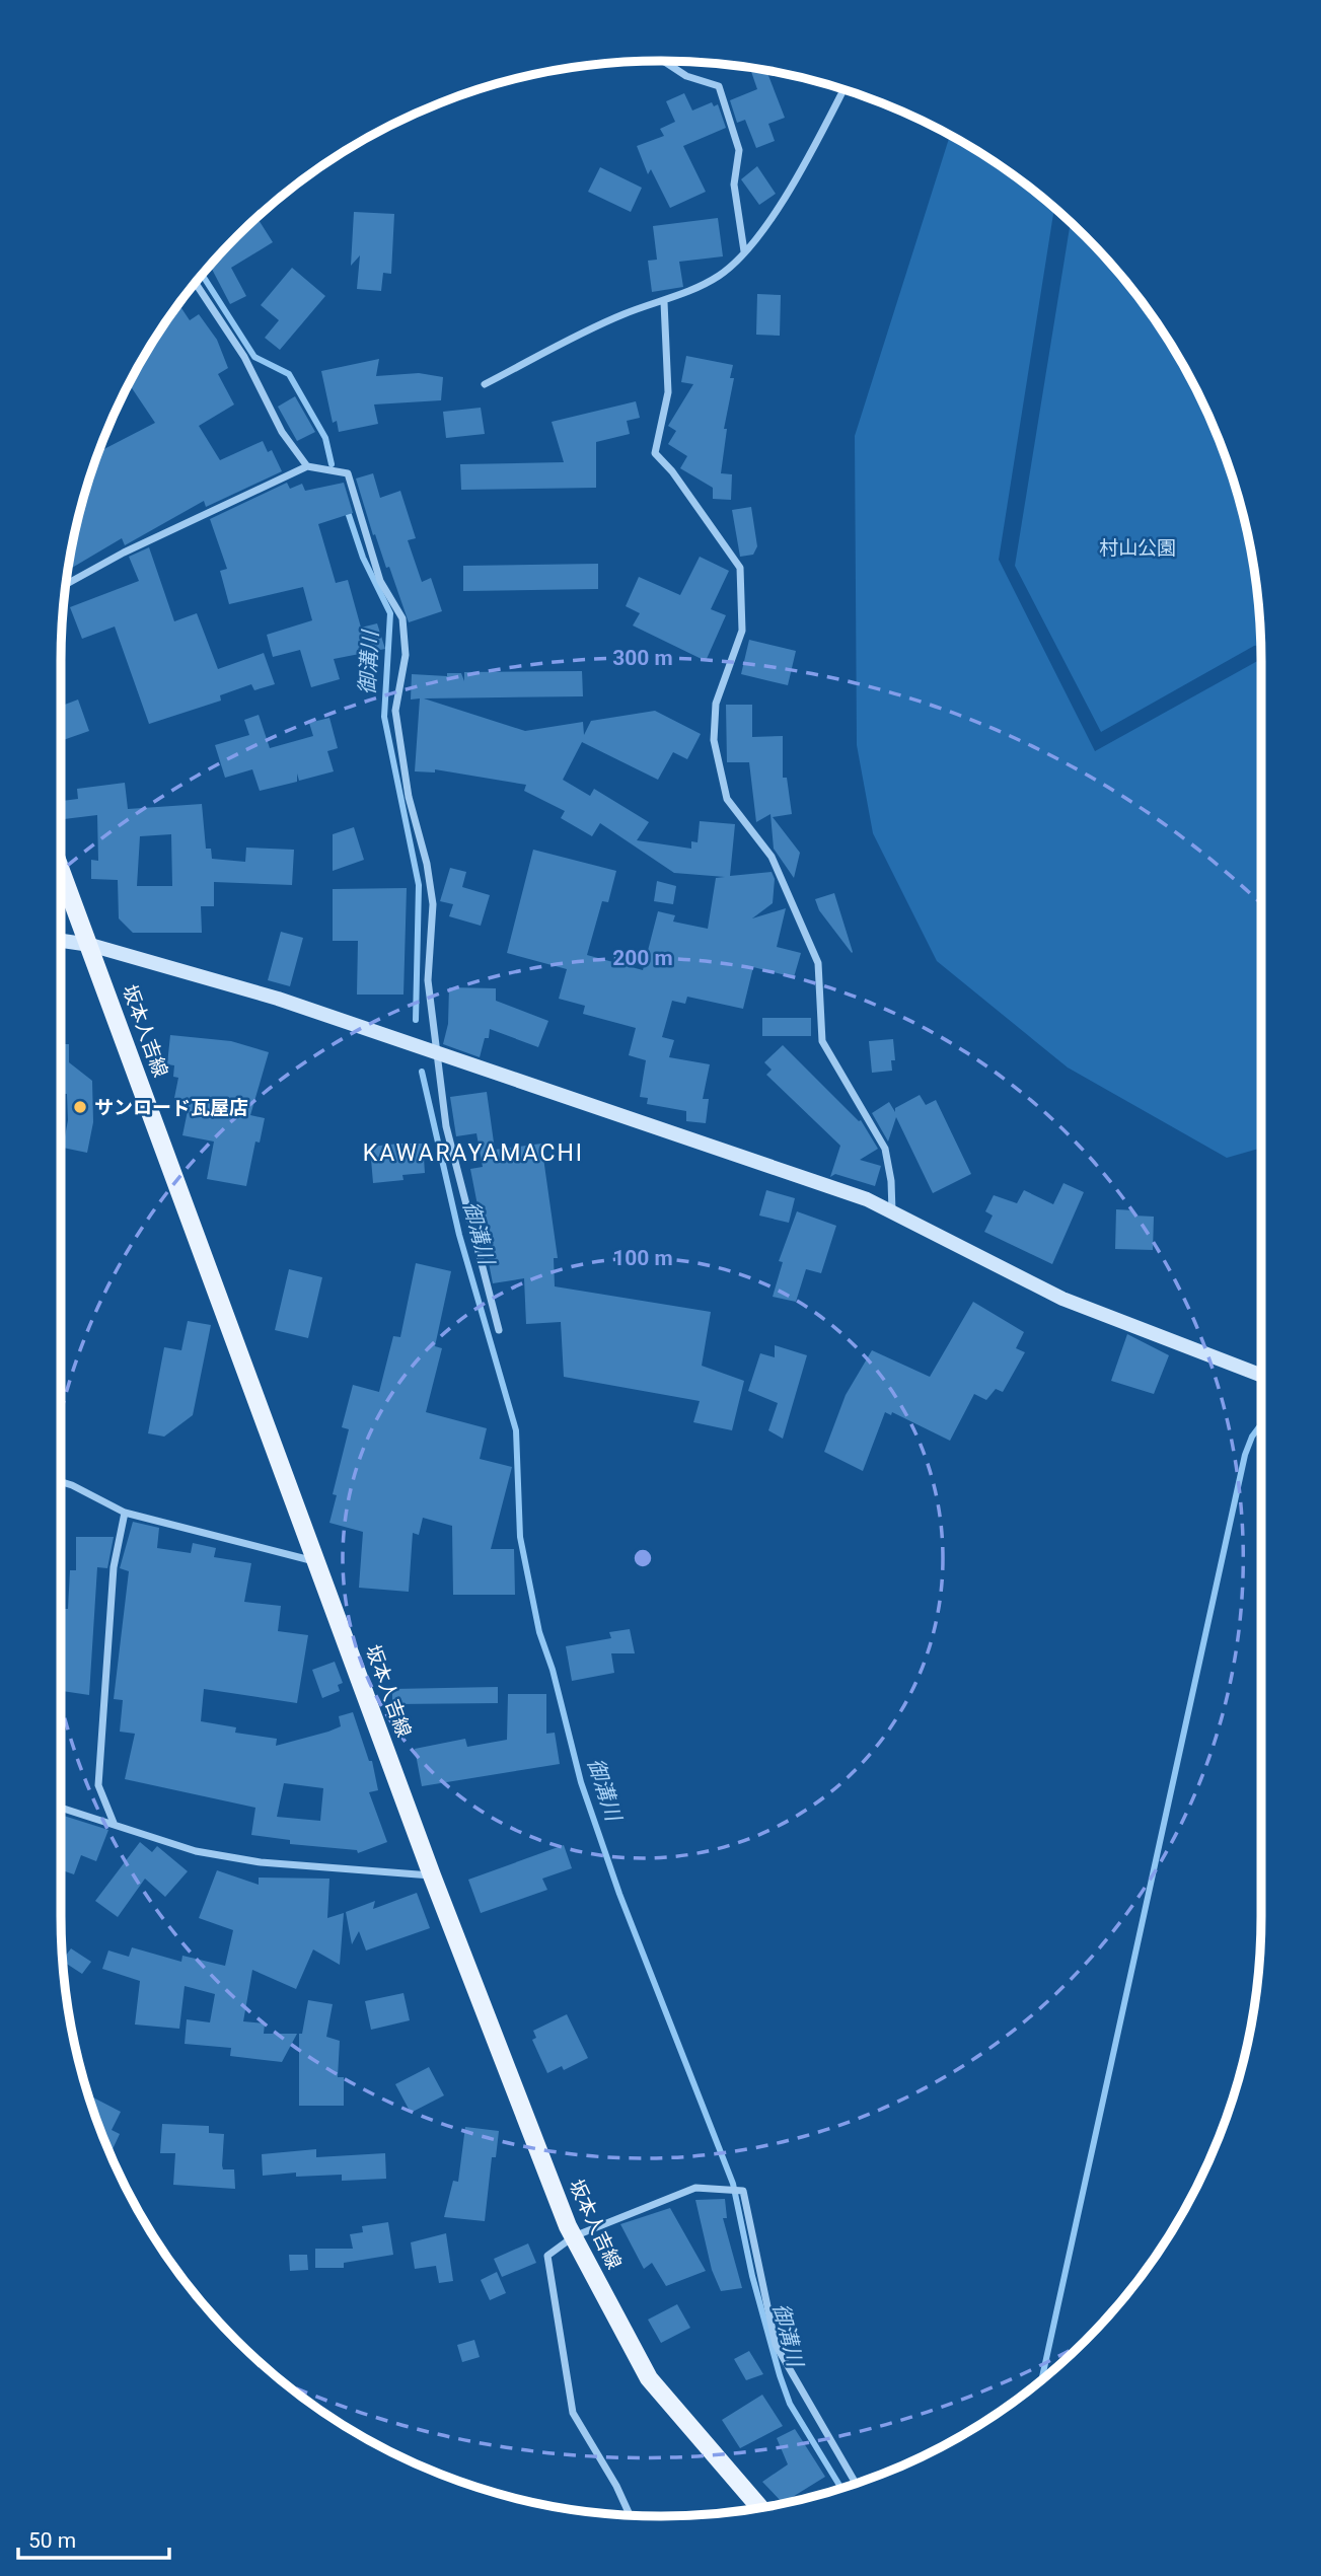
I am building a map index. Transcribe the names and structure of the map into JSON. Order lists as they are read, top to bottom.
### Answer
{
  "streets": {
    "main road": ["坂本人吉線"]
  },
  "districts": ["KAWARAYAMACHI"],
  "water": ["御溝川"],
  "parks": ["村山公園"],
  "places": ["サンロード瓦屋店"],
  "scale_bar": "50 m",
  "rings": ["300 m", "200 m", "100 m"]
}
